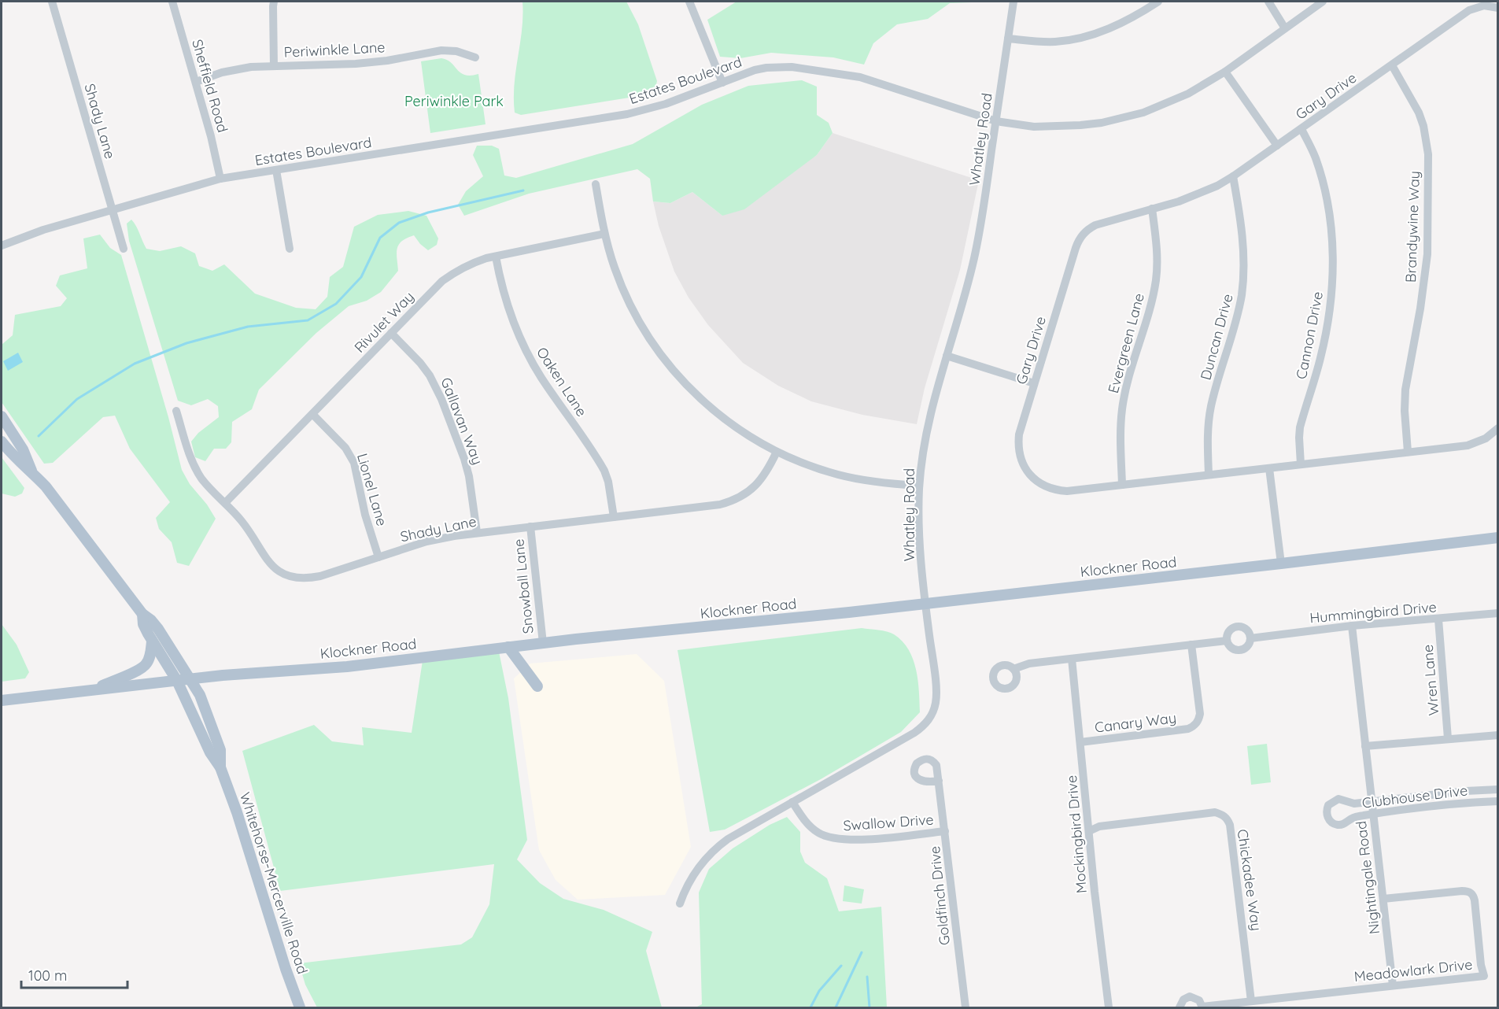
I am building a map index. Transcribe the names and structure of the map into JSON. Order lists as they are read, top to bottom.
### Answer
{
  "streets": {
    "main road": ["Klockner Road", "Whitehorse-Mercerville Road"],
    "street": [
      "Periwinkle Lane",
      "Estates Boulevard",
      "Sheffield Road",
      "Gary Drive",
      "Shady Lane",
      "Whatley Road",
      "Brandywine Way",
      "Rivulet Way",
      "Cannon Drive",
      "Duncan Drive",
      "Evergreen Lane",
      "Oaken Lane",
      "Gallavan Way",
      "Lionel Lane",
      "Snowball Lane",
      "Hummingbird Drive",
      "Wren Lane",
      "Canary Way",
      "Clubhouse Drive",
      "Swallow Drive",
      "Mockingbird Drive",
      "Nightingale Road",
      "Chickadee Way",
      "Goldfinch Drive",
      "Meadowlark Drive"
    ]
  },
  "crossings": [
    ["Periwinkle Lane", "Sheffield Road"],
    ["Estates Boulevard", "Sheffield Road"],
    ["Estates Boulevard", "Shady Lane"],
    ["Estates Boulevard", "Whatley Road"],
    ["Gary Drive", "Brandywine Way"],
    ["Gary Drive", "Cannon Drive"],
    ["Gary Drive", "Duncan Drive"],
    ["Gary Drive", "Evergreen Lane"],
    ["Shady Lane", "Rivulet Way"],
    ["Shady Lane", "Oaken Lane"],
    ["Shady Lane", "Gallavan Way"],
    ["Shady Lane", "Lionel Lane"],
    ["Shady Lane", "Snowball Lane"],
    ["Whatley Road", "Klockner Road"],
    ["Whatley Road", "Swallow Drive"],
    ["Rivulet Way", "Oaken Lane"],
    ["Rivulet Way", "Gallavan Way"],
    ["Rivulet Way", "Lionel Lane"],
    ["Klockner Road", "Snowball Lane"],
    ["Klockner Road", "Whitehorse-Mercerville Road"],
    ["Hummingbird Drive", "Wren Lane"],
    ["Hummingbird Drive", "Canary Way"],
    ["Hummingbird Drive", "Mockingbird Drive"],
    ["Hummingbird Drive", "Nightingale Road"],
    ["Canary Way", "Mockingbird Drive"],
    ["Clubhouse Drive", "Nightingale Road"],
    ["Swallow Drive", "Goldfinch Drive"],
    ["Mockingbird Drive", "Chickadee Way"],
    ["Nightingale Road", "Meadowlark Drive"],
    ["Chickadee Way", "Meadowlark Drive"]
  ],
  "parks": ["Periwinkle Park"],
  "scale_bar": "100 m"
}
